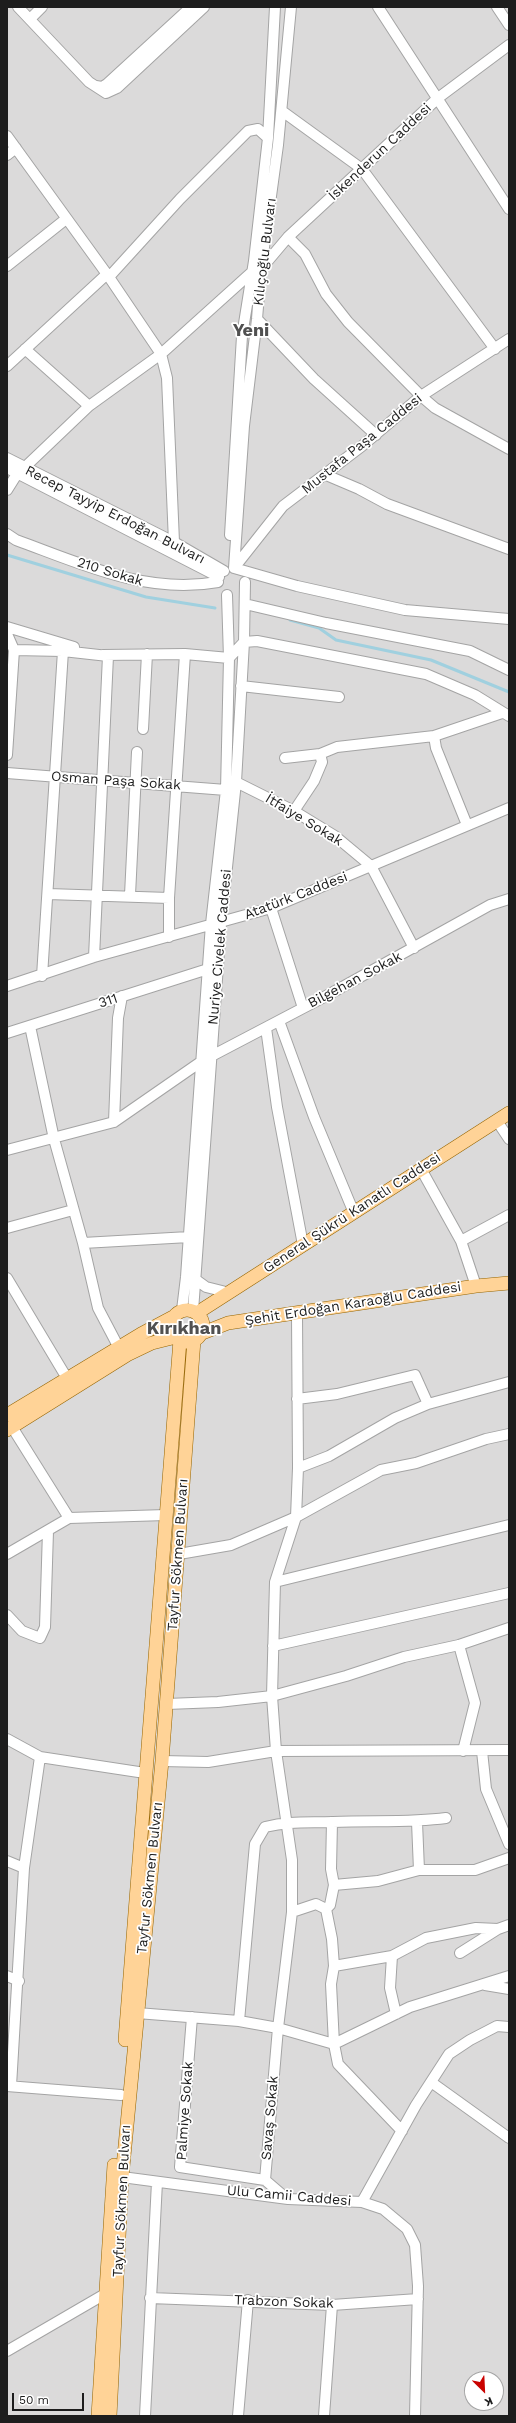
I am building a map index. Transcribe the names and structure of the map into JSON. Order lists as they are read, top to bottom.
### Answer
{
  "streets": {
    "main road": [
      "Nuriye Civelek Caddesi",
      "General Şükrü Kanatlı Caddesi",
      "Şehit Erdoğan Karaoğlu Caddesi",
      "Tayfur Sökmen Bulvarı"
    ],
    "street": [
      "İskenderun Caddesi",
      "Kılıçoğlu Bulvarı",
      "Mustafa Paşa Caddesi",
      "Recep Tayyip Erdoğan Bulvarı",
      "210 Sokak",
      "Osman Paşa Sokak",
      "İtfaiye Sokak",
      "Atatürk Caddesi",
      "Bilgehan Sokak",
      "311",
      "Palmiye Sokak",
      "Savaş Sokak",
      "Ulu Camii Caddesi",
      "Trabzon Sokak"
    ]
  },
  "crossings": [
    ["İskenderun Caddesi", "Kılıçoğlu Bulvarı"],
    ["İskenderun Caddesi", "Recep Tayyip Erdoğan Bulvarı"],
    ["Kılıçoğlu Bulvarı", "Mustafa Paşa Caddesi"],
    ["Kılıçoğlu Bulvarı", "Recep Tayyip Erdoğan Bulvarı"],
    ["Kılıçoğlu Bulvarı", "210 Sokak"],
    ["Kılıçoğlu Bulvarı", "Nuriye Civelek Caddesi"],
    ["Mustafa Paşa Caddesi", "Recep Tayyip Erdoğan Bulvarı"],
    ["Mustafa Paşa Caddesi", "210 Sokak"],
    ["Mustafa Paşa Caddesi", "Nuriye Civelek Caddesi"],
    ["Recep Tayyip Erdoğan Bulvarı", "210 Sokak"],
    ["Recep Tayyip Erdoğan Bulvarı", "Nuriye Civelek Caddesi"],
    ["210 Sokak", "Nuriye Civelek Caddesi"],
    ["Osman Paşa Sokak", "Nuriye Civelek Caddesi"],
    ["İtfaiye Sokak", "Atatürk Caddesi"],
    ["İtfaiye Sokak", "Nuriye Civelek Caddesi"],
    ["İtfaiye Sokak", "Bilgehan Sokak"],
    ["Atatürk Caddesi", "Nuriye Civelek Caddesi"],
    ["Nuriye Civelek Caddesi", "Bilgehan Sokak"],
    ["Nuriye Civelek Caddesi", "311"],
    ["Nuriye Civelek Caddesi", "General Şükrü Kanatlı Caddesi"],
    ["Nuriye Civelek Caddesi", "Şehit Erdoğan Karaoğlu Caddesi"],
    ["Nuriye Civelek Caddesi", "Tayfur Sökmen Bulvarı"],
    ["Şehit Erdoğan Karaoğlu Caddesi", "Tayfur Sökmen Bulvarı"],
    ["Şehit Erdoğan Karaoğlu Caddesi", "Savaş Sokak"],
    ["Tayfur Sökmen Bulvarı", "Ulu Camii Caddesi"],
    ["Palmiye Sokak", "Savaş Sokak"],
    ["Savaş Sokak", "Ulu Camii Caddesi"]
  ],
  "districts": ["Yeni", "Kırıkhan"],
  "scale_bar": "50 m",
  "north": "bottom right"
}
